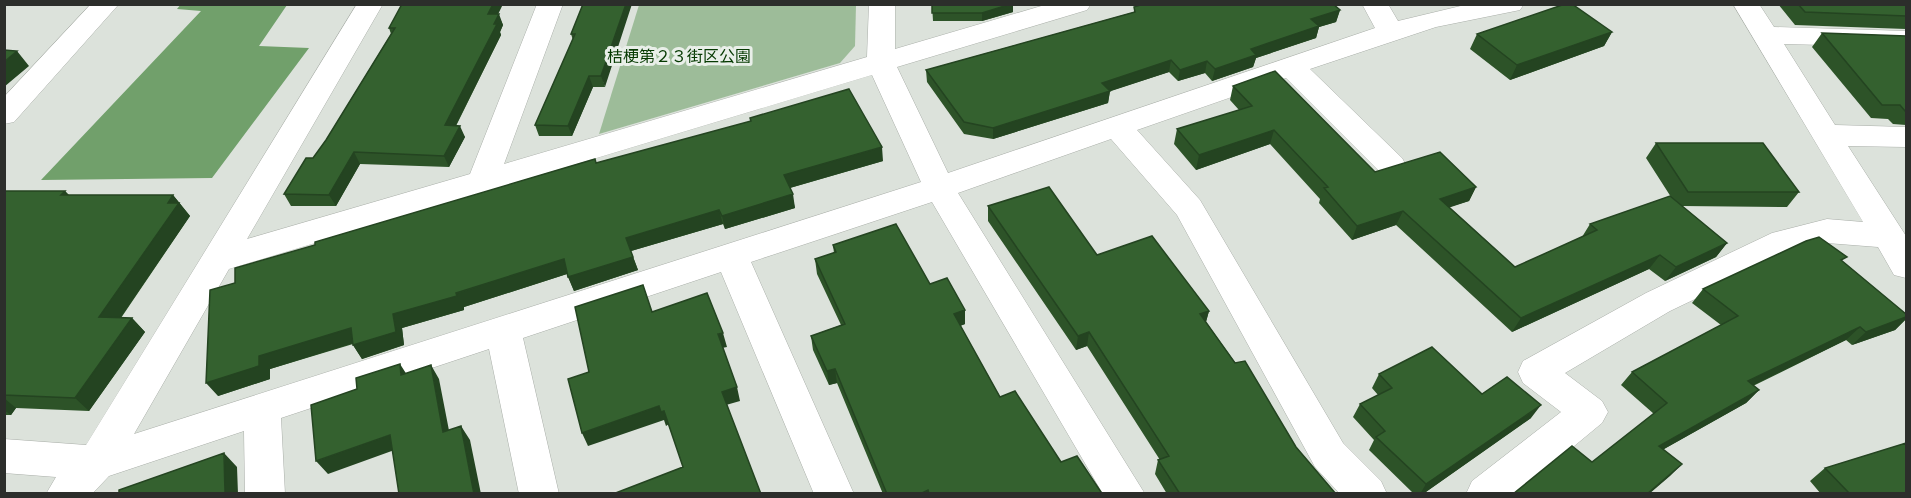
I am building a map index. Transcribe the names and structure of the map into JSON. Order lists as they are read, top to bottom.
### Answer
{
  "parks": ["桔梗第２３街区公園"]
}
